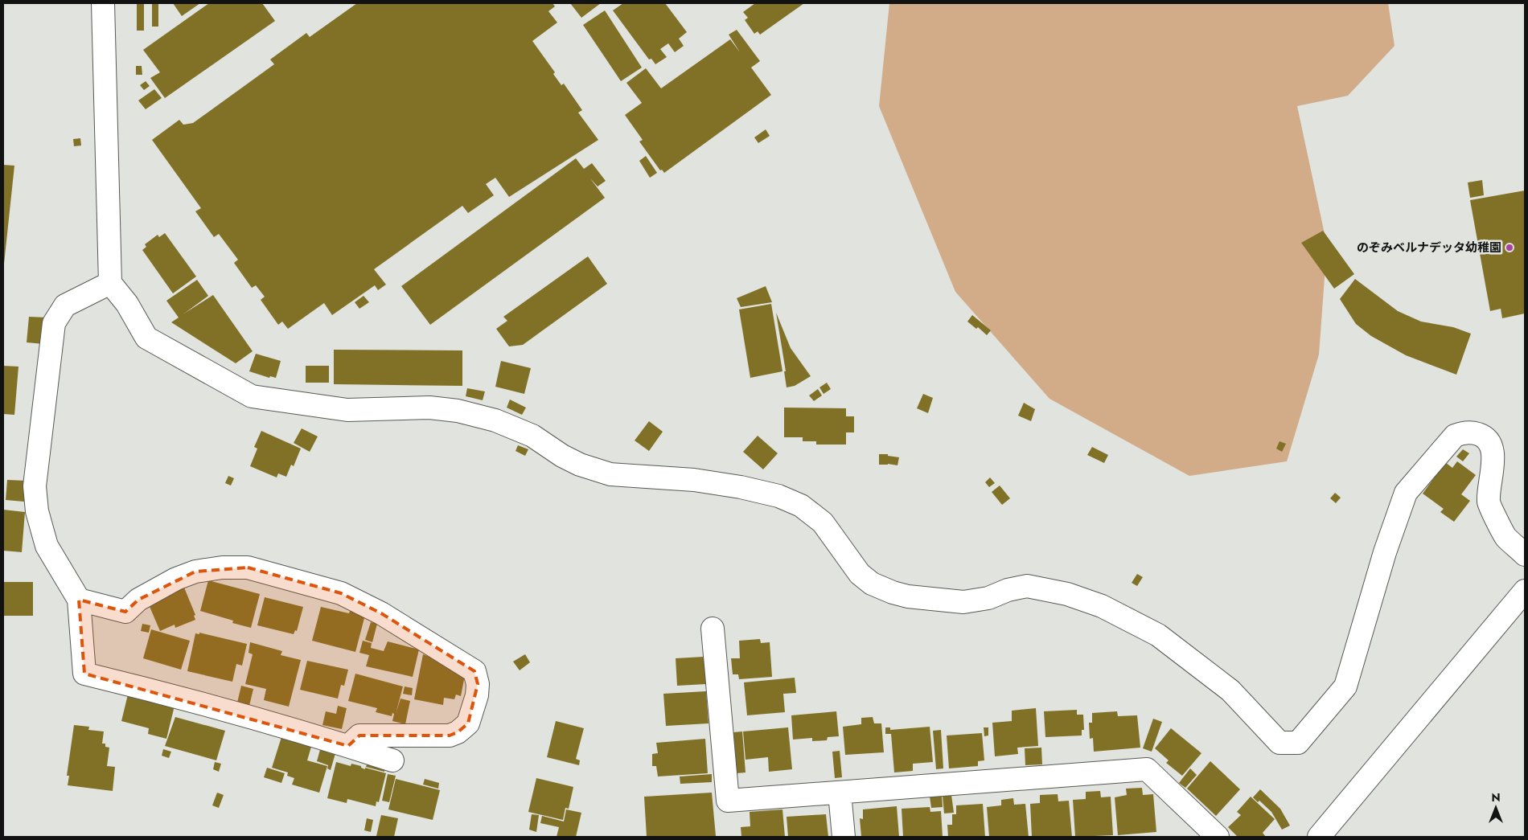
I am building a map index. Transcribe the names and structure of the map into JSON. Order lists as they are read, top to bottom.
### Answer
{
  "places": ["のぞみベルナデッタ幼稚園"],
  "north": "top"
}
